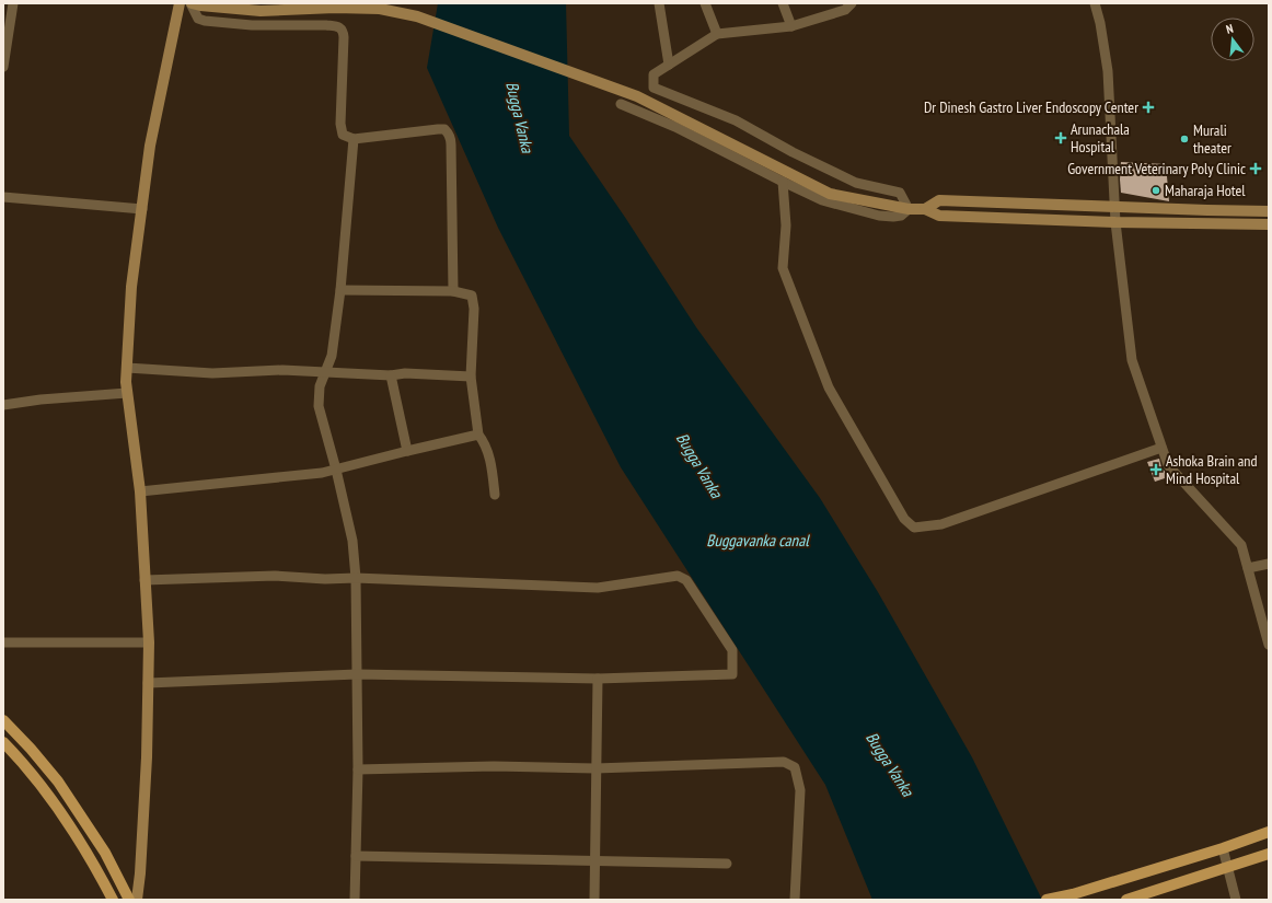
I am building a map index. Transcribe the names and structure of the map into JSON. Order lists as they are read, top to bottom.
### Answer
{
  "water": ["Bugga Vanka", "Buggavanka canal"],
  "places": {
    "health": [
      "Dr Dinesh Gastro Liver Endoscopy Center",
      "Arunachala Hospital",
      "Government Veterinary Poly Clinic",
      "Ashoka Brain and Mind Hospital"
    ],
    "other": ["Murali theater", "Maharaja Hotel"]
  },
  "north": "top"
}
